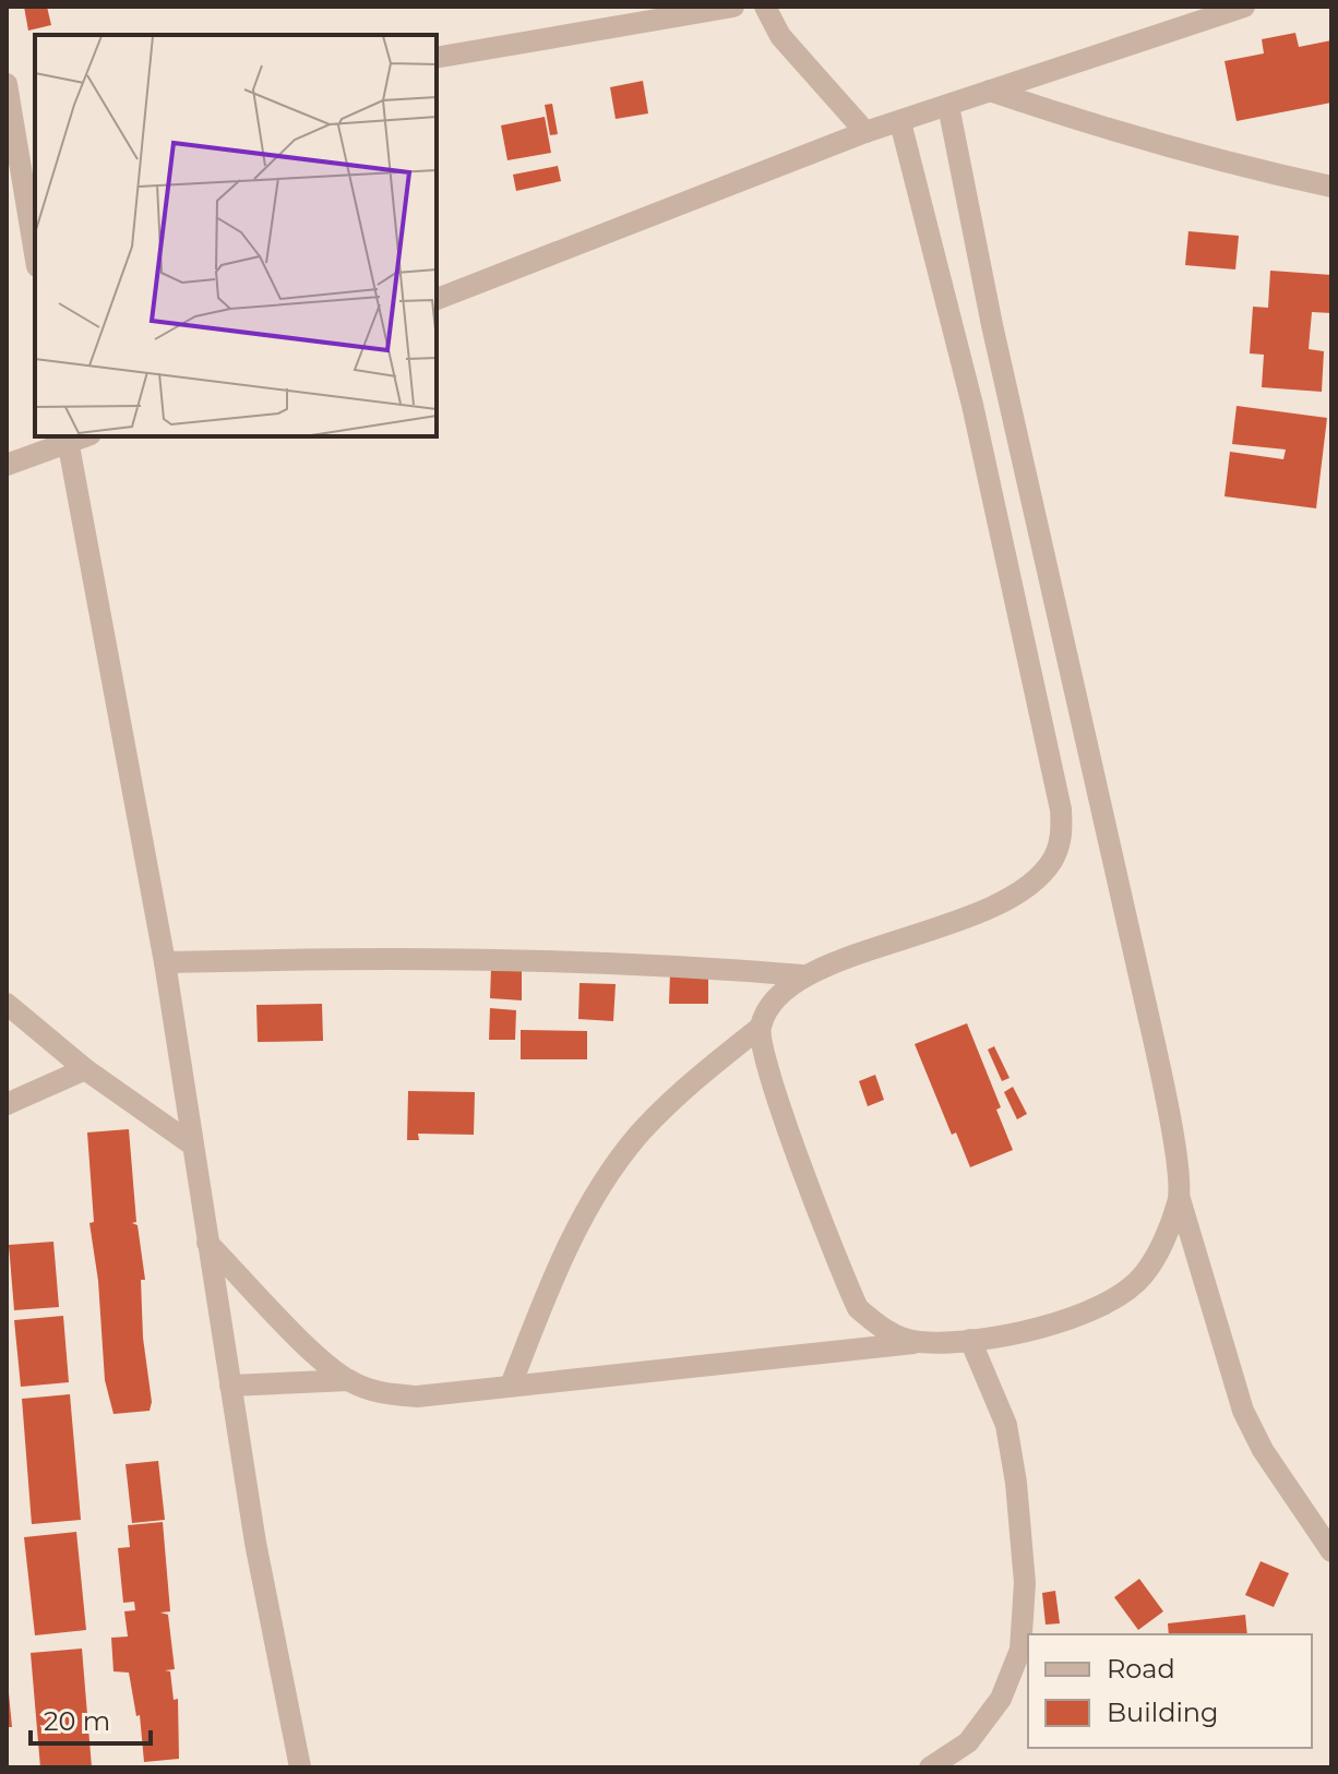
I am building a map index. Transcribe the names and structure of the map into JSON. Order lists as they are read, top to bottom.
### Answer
{
  "legend": ["Road", "Building"],
  "scale_bar": "20 m"
}
